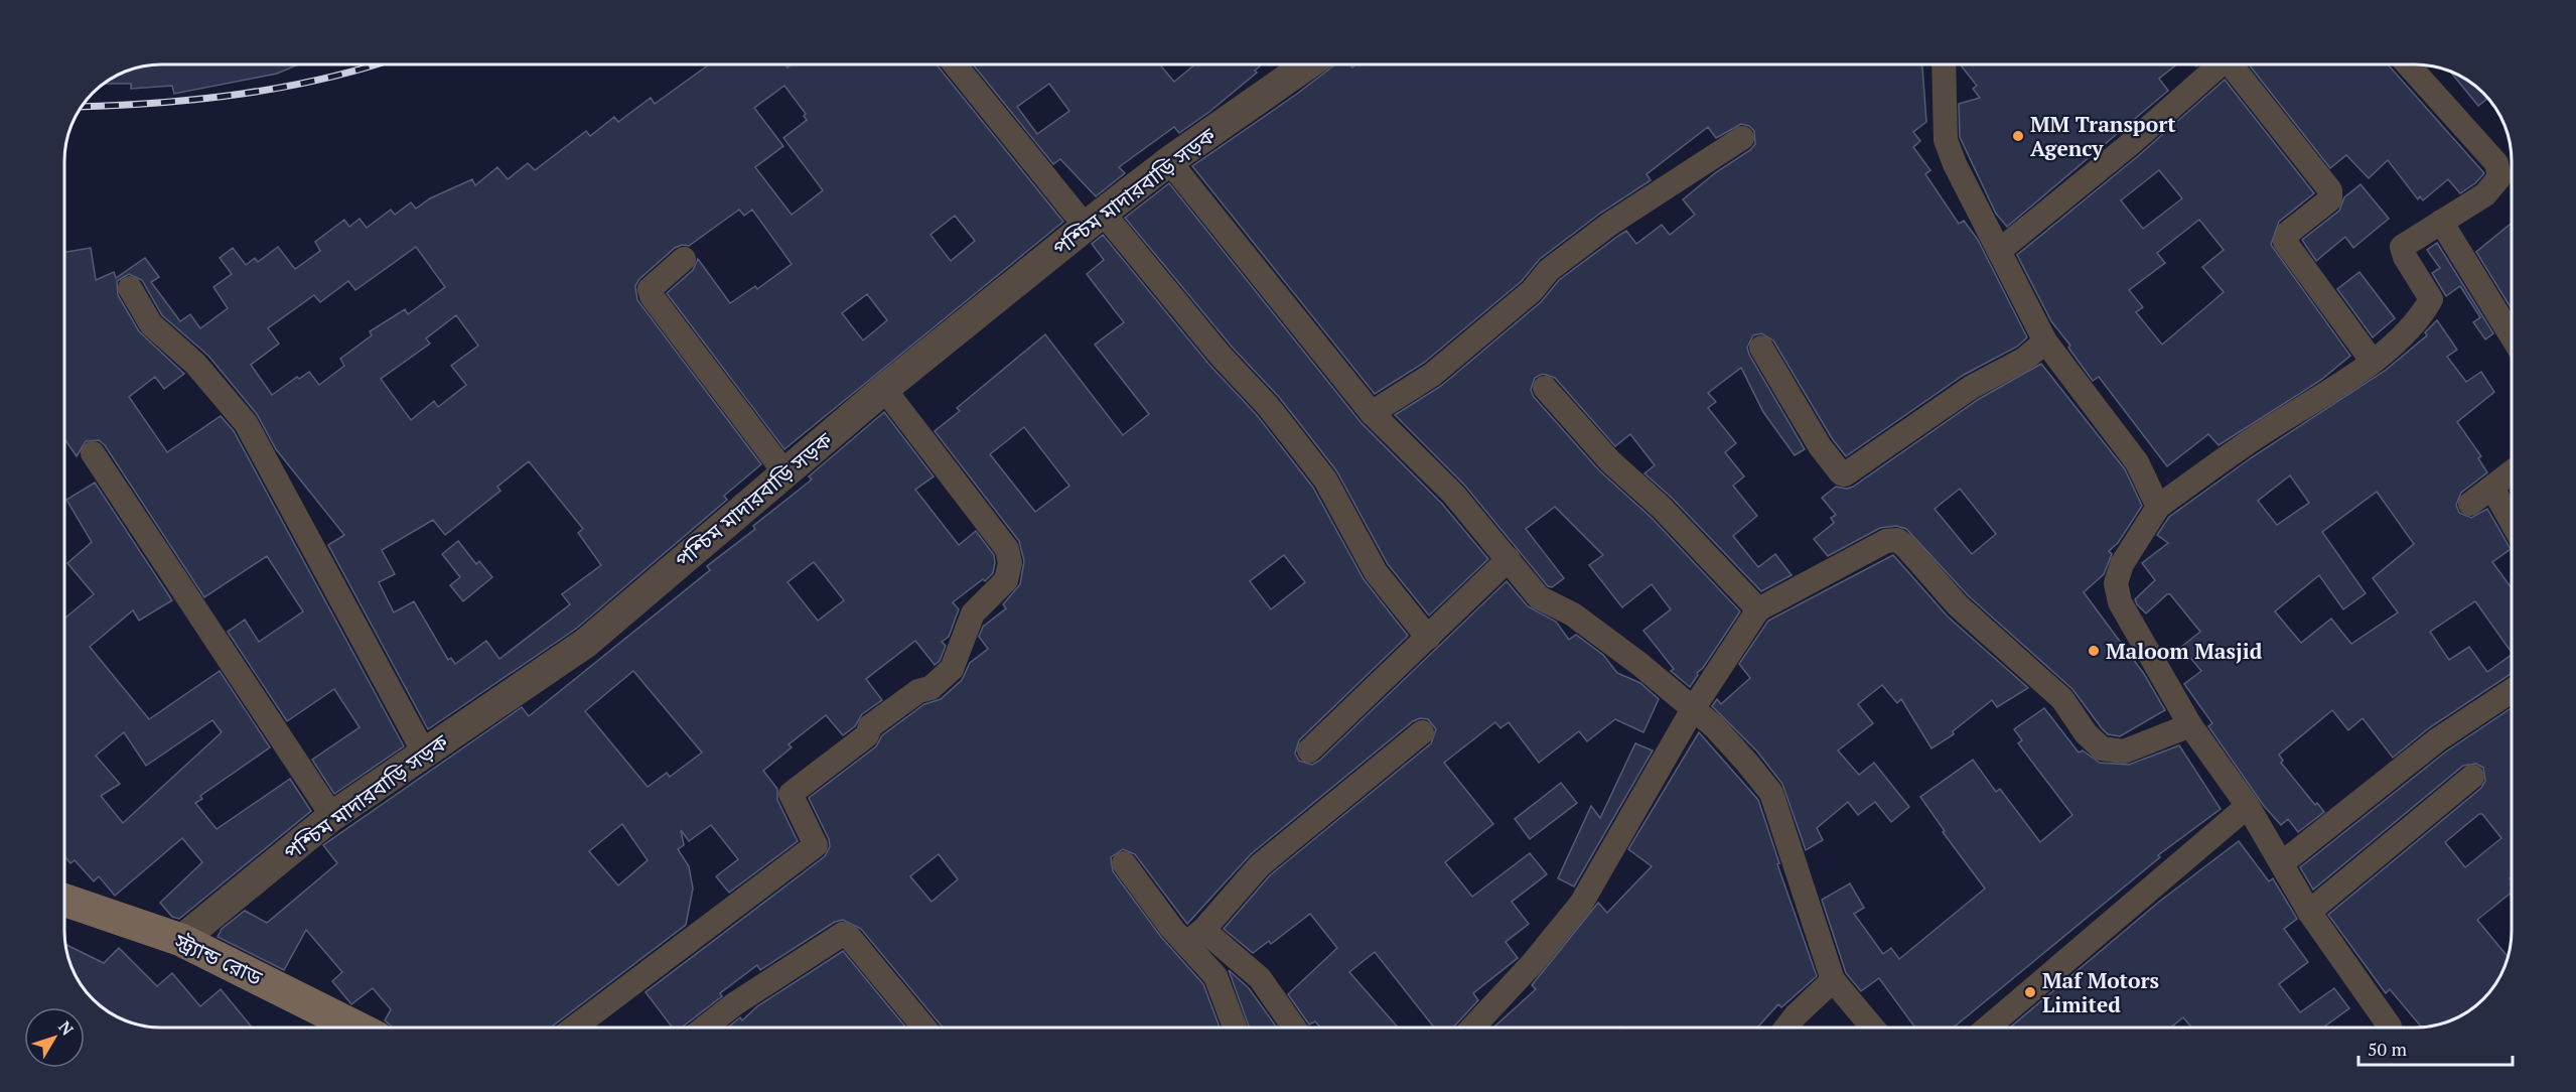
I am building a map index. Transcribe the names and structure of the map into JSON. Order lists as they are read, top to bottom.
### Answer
{
  "streets": {
    "main road": ["স্ট্র্যান্ড রোড"],
    "street": ["পশ্চিম মাদারবাড়ি সড়ক"]
  },
  "crossings": [
    ["পশ্চিম মাদারবাড়ি সড়ক", "স্ট্র্যান্ড রোড"]
  ],
  "places": ["MM Transport Agency", "Maloom Masjid", "Maf Motors Limited"],
  "scale_bar": "50 m",
  "north": "top right"
}
